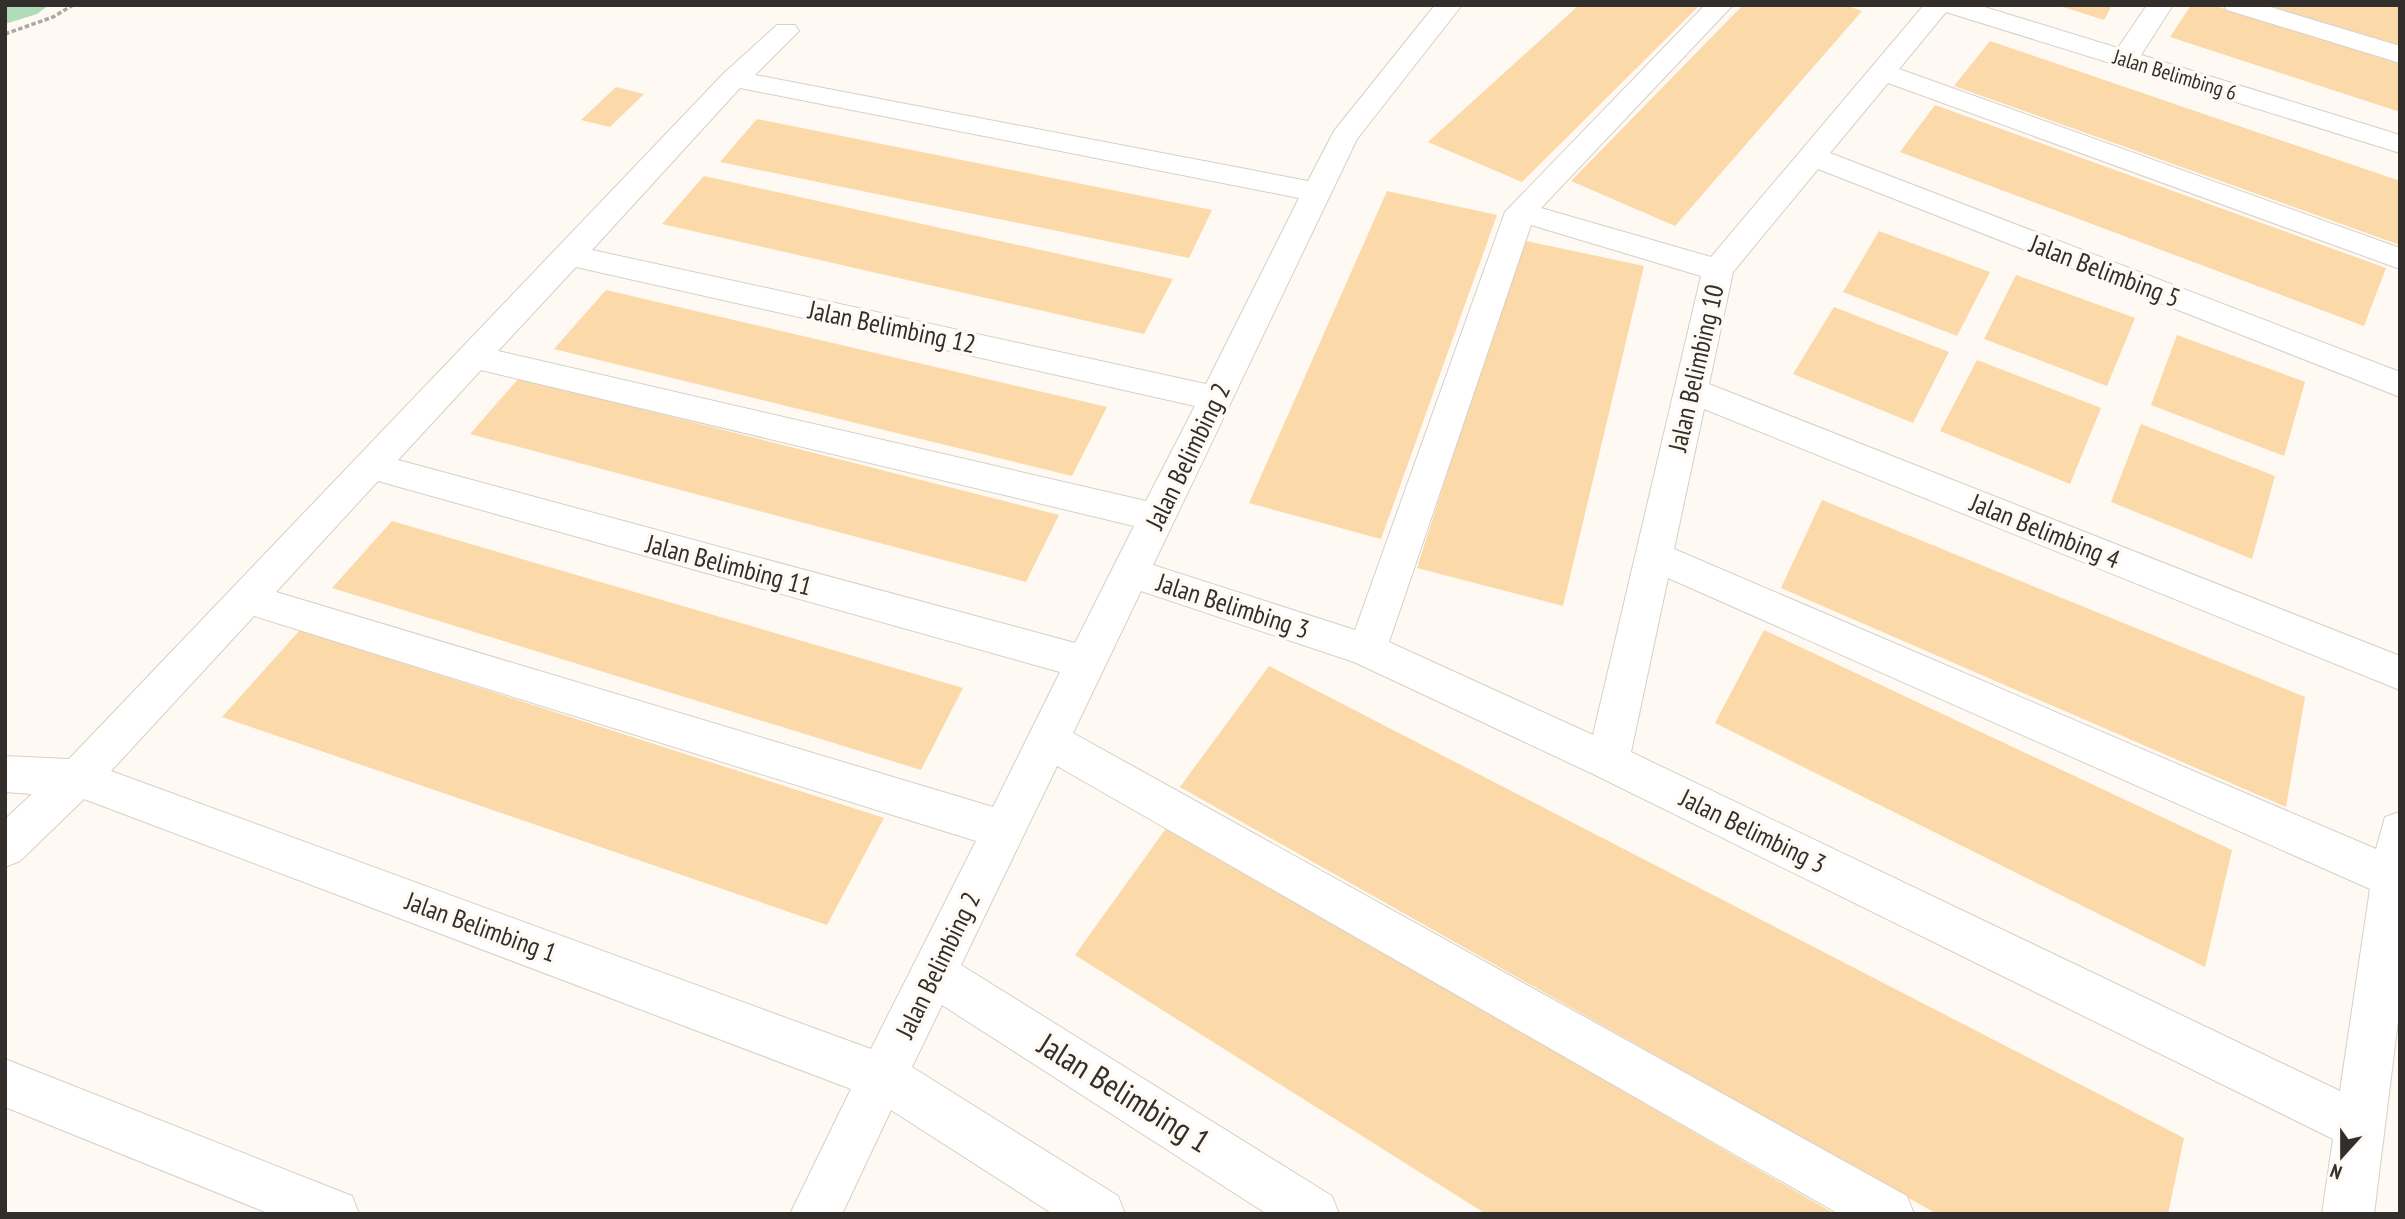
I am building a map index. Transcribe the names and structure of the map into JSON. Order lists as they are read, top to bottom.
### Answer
{
  "streets": {
    "street": [
      "Jalan Belimbing 6",
      "Jalan Belimbing 5",
      "Jalan Belimbing 12",
      "Jalan Belimbing 10",
      "Jalan Belimbing 2",
      "Jalan Belimbing 4",
      "Jalan Belimbing 11",
      "Jalan Belimbing 3",
      "Jalan Belimbing 1"
    ]
  },
  "crossings": [
    ["Jalan Belimbing 5", "Jalan Belimbing 10"],
    ["Jalan Belimbing 12", "Jalan Belimbing 2"],
    ["Jalan Belimbing 10", "Jalan Belimbing 4"],
    ["Jalan Belimbing 10", "Jalan Belimbing 3"],
    ["Jalan Belimbing 2", "Jalan Belimbing 11"],
    ["Jalan Belimbing 2", "Jalan Belimbing 3"],
    ["Jalan Belimbing 2", "Jalan Belimbing 1"]
  ],
  "north": "bottom"
}
